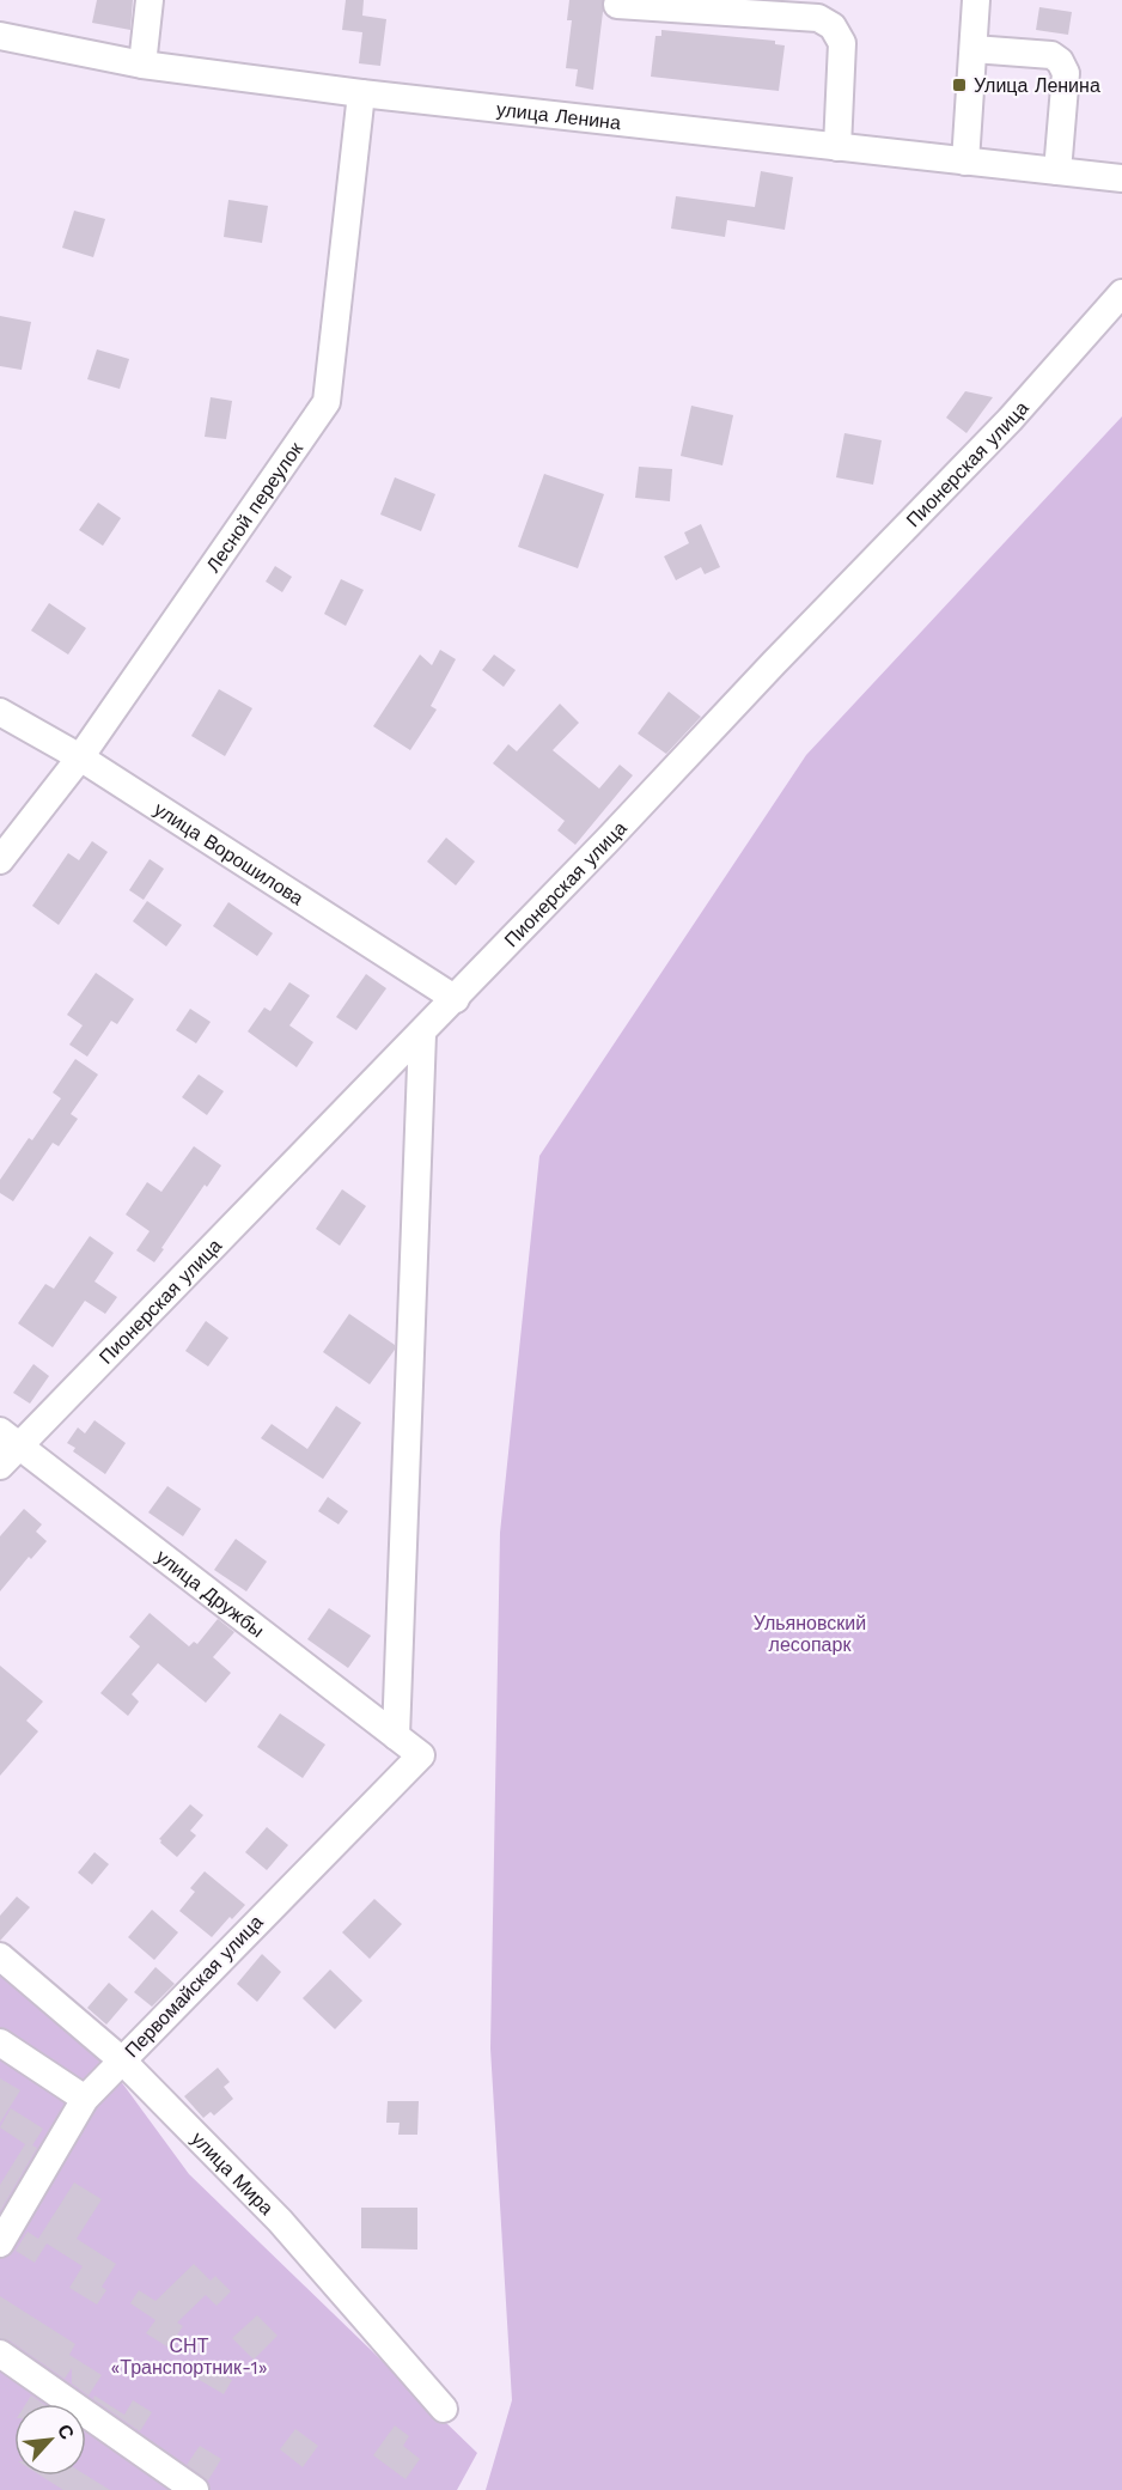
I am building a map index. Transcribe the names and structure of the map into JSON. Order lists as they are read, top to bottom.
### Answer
{
  "streets": {
    "street": [
      "улица Ленина",
      "Пионерская улица",
      "Лесной переулок",
      "улица Ворошилова",
      "улица Дружбы",
      "Первомайская улица",
      "улица Мира"
    ]
  },
  "crossings": [
    ["улица Ленина", "Лесной переулок"],
    ["Пионерская улица", "улица Ворошилова"],
    ["Пионерская улица", "улица Дружбы"],
    ["Лесной переулок", "улица Ворошилова"],
    ["улица Дружбы", "Первомайская улица"],
    ["Первомайская улица", "улица Мира"]
  ],
  "parks": ["Ульяновский лесопарк", "СНТ «Транспортник-1»"],
  "places": {
    "transit": ["Улица Ленина"]
  },
  "north": "top right"
}
